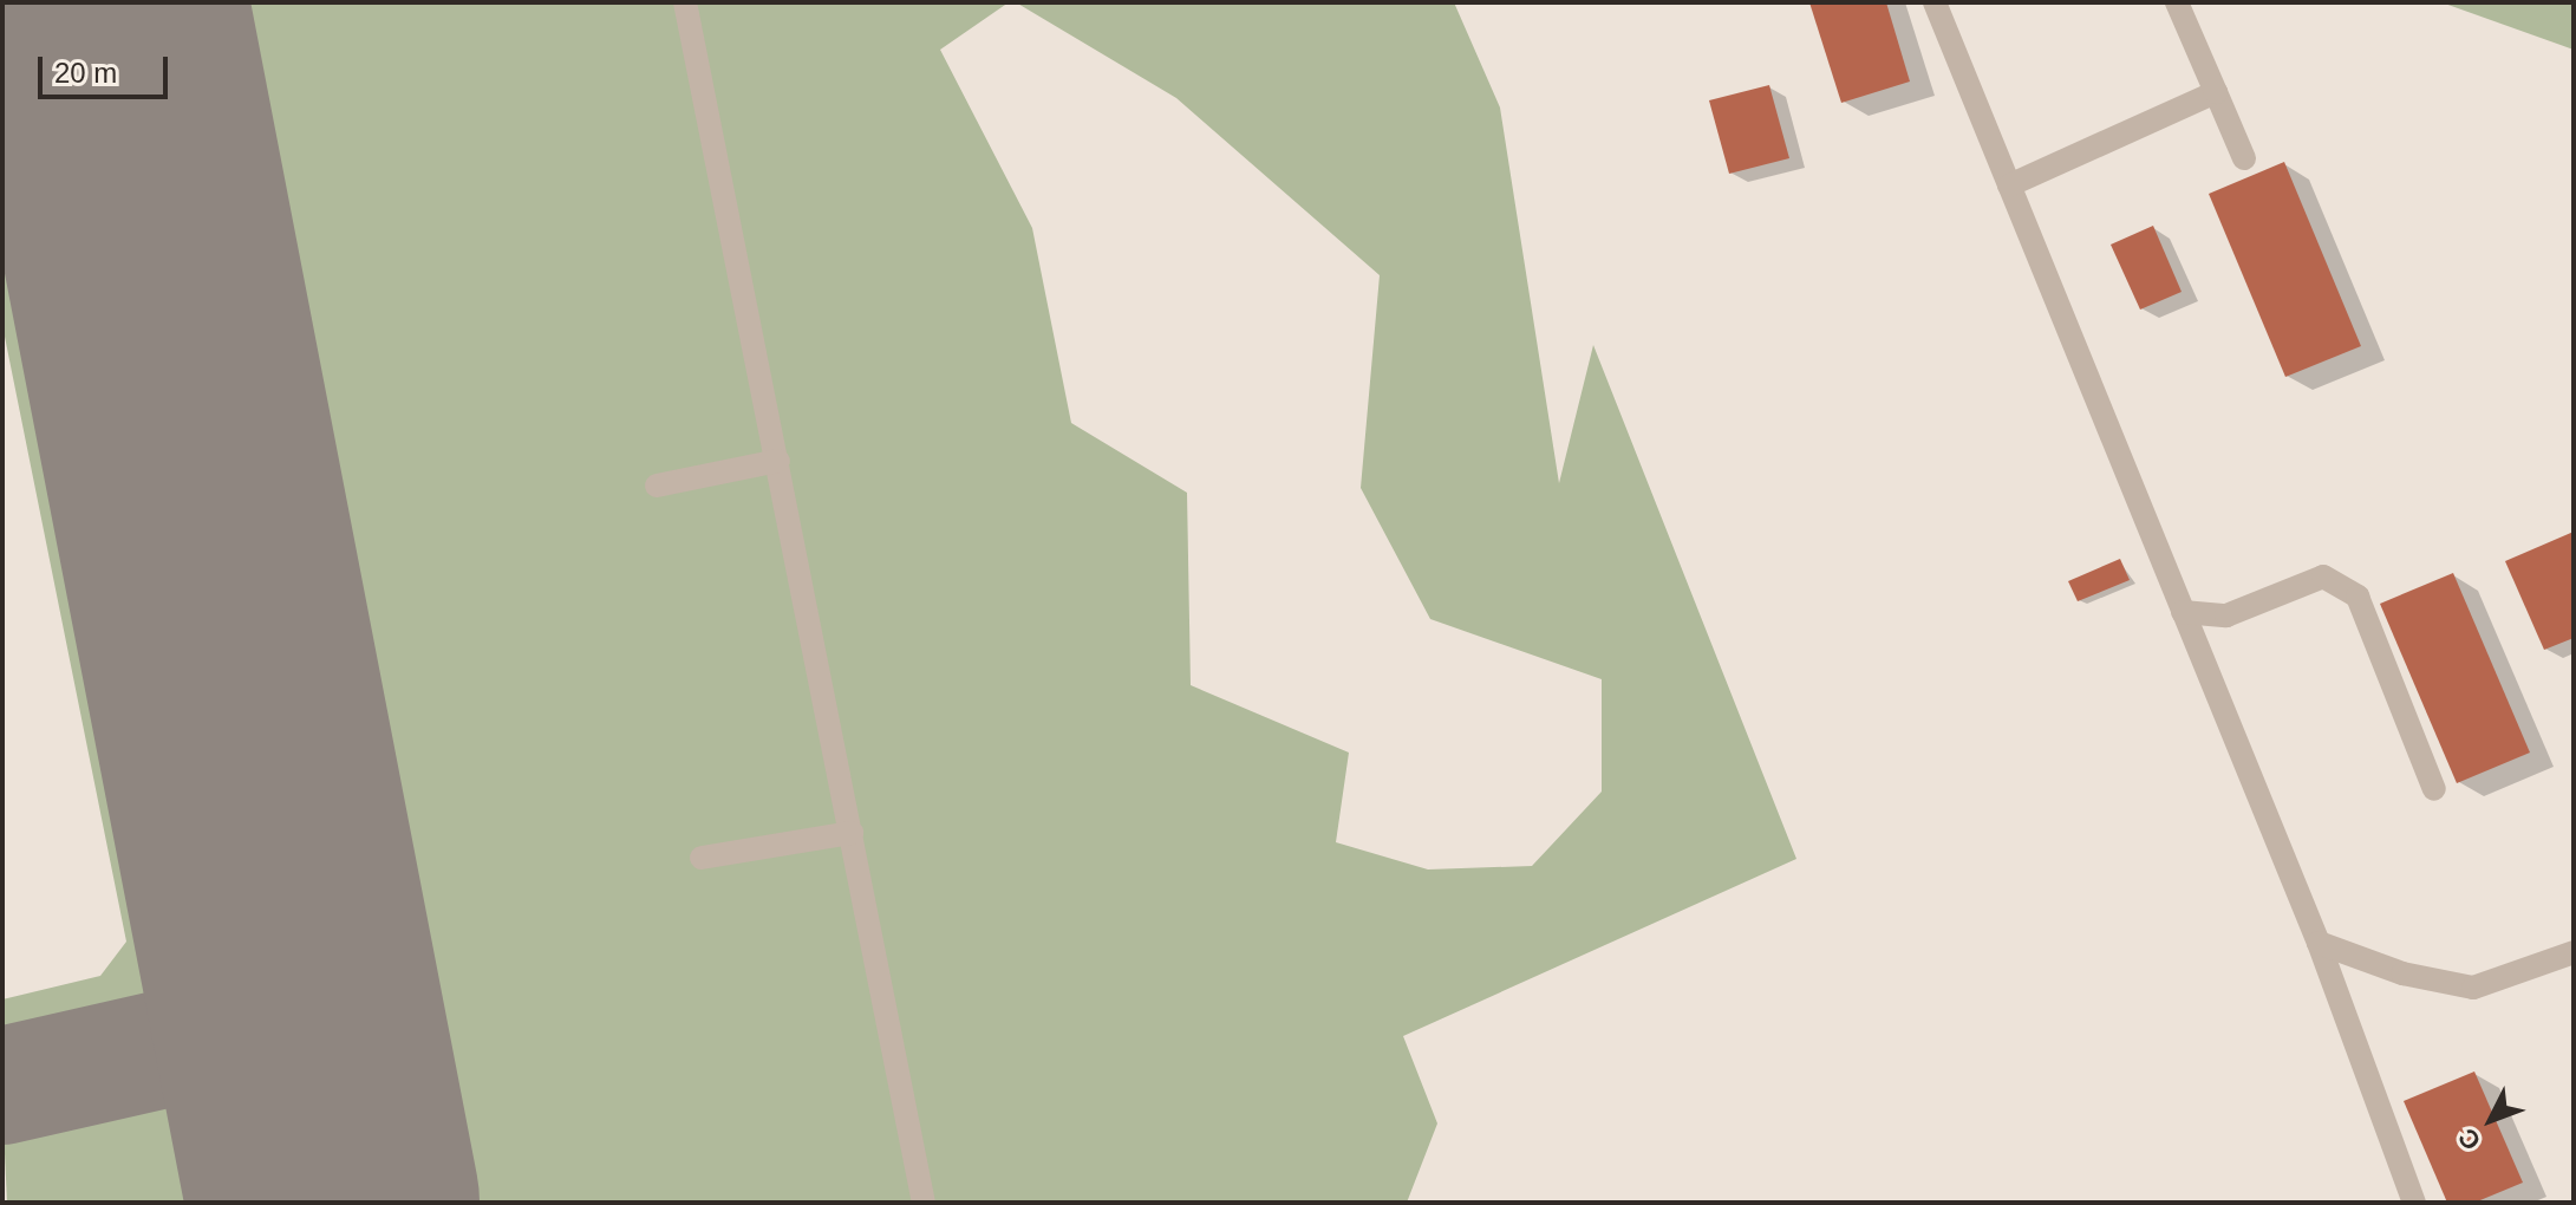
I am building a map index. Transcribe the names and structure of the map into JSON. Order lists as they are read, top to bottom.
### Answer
{
  "scale_bar": "20 m",
  "north": "bottom left"
}
